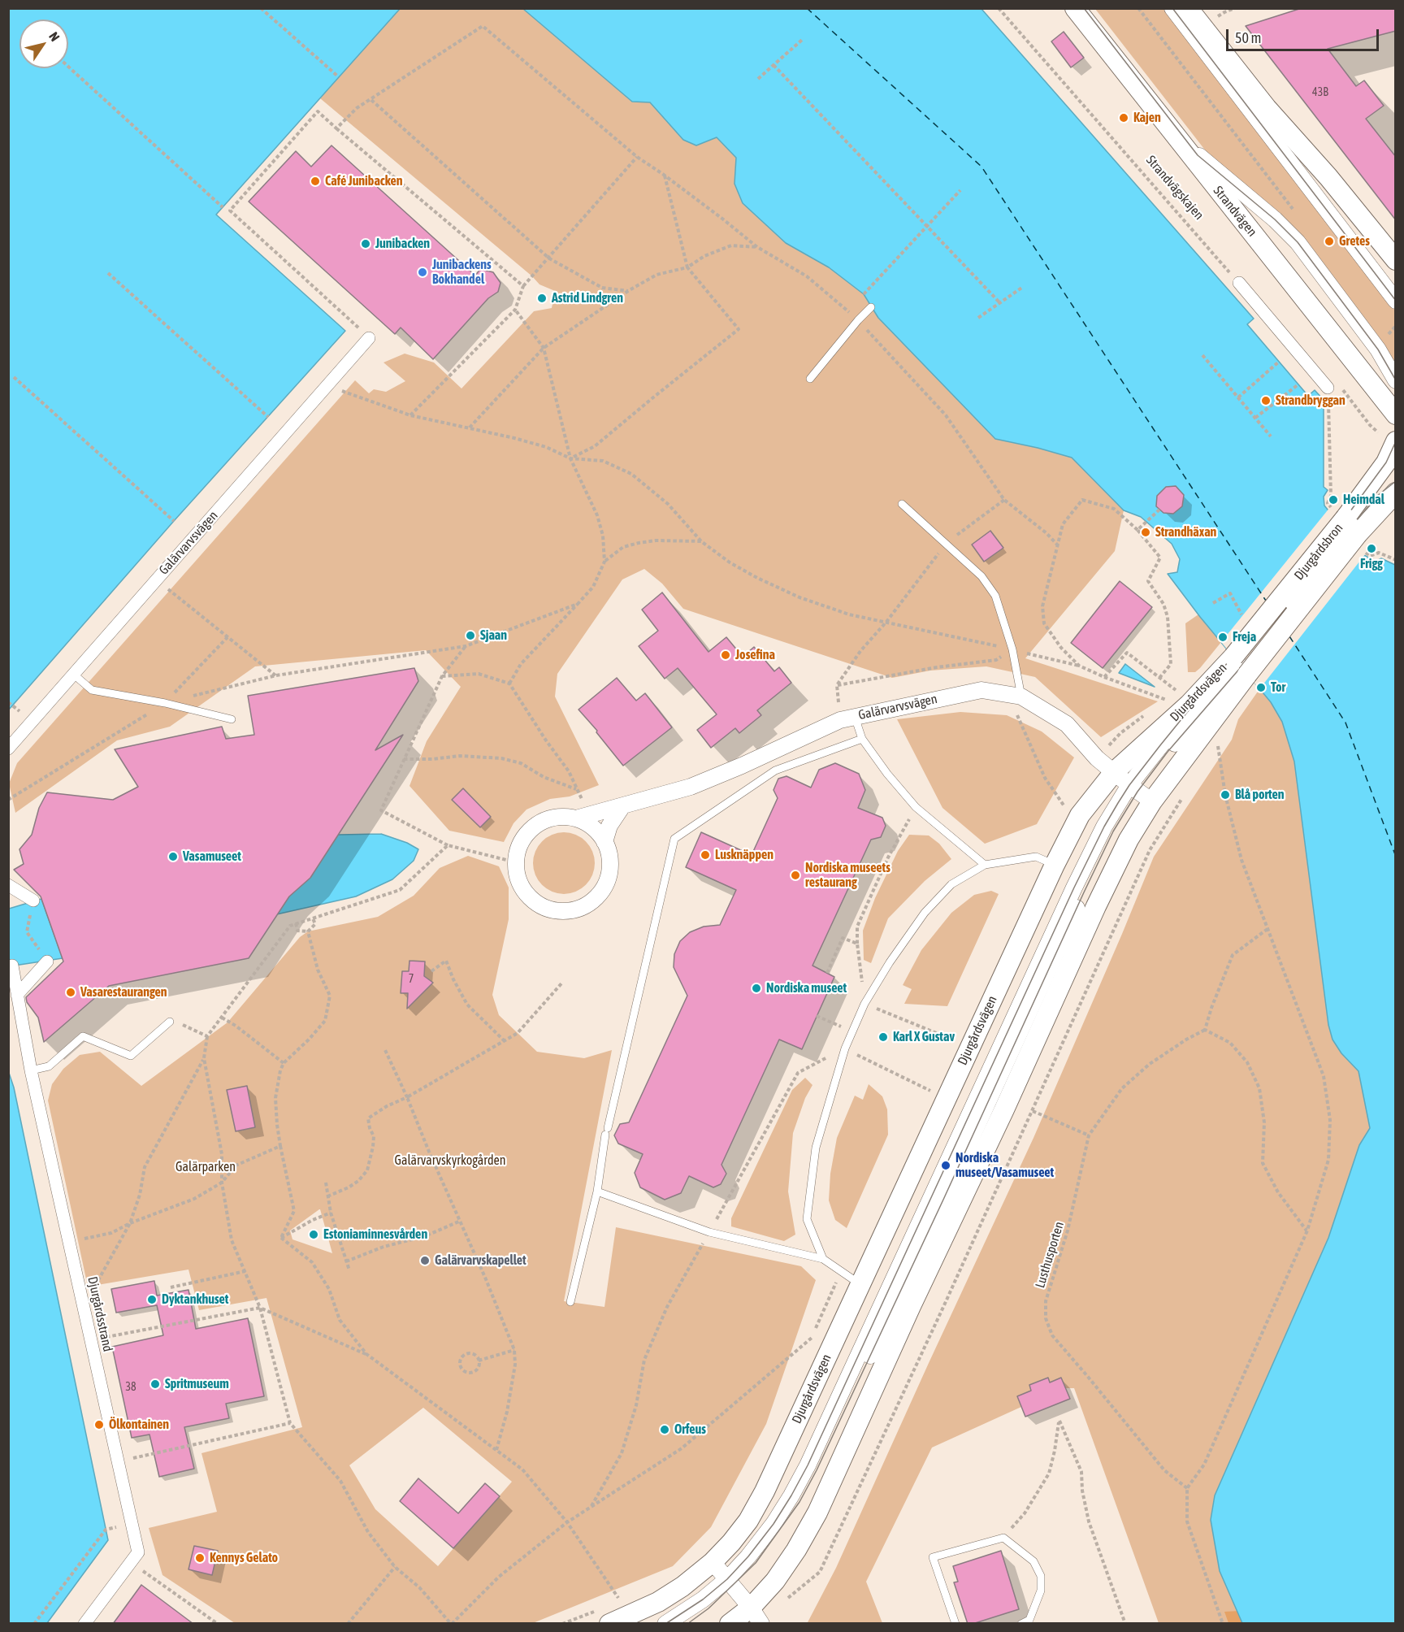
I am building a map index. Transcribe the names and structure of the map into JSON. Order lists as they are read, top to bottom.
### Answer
{
  "streets": {
    "street": [
      "Strandvägen",
      "Galärvarvsvägen",
      "Djurgårdsbron",
      "Djurgårdsvägen",
      "Djurgårdsstrand"
    ],
    "path": ["Strandvägskajen", "Lusthusporten"]
  },
  "crossings": [
    ["Galärvarvsvägen", "Djurgårdsvägen"],
    ["Djurgårdsbron", "Djurgårdsvägen"]
  ],
  "parks": ["Galärvarvskyrkogården", "Galärparken"],
  "places": [
    "Kajen",
    "Café Junibacken",
    "Gretes",
    "Junibacken",
    "Junibackens Bokhandel",
    "Astrid Lindgren",
    "Strandbryggan",
    "Heimdal",
    "Strandhäxan",
    "Frigg",
    "Sjaan",
    "Freja",
    "Josefina",
    "Tor",
    "Blå porten",
    "Lusknäppen",
    "Vasamuseet",
    "Nordiska museets restaurang",
    "Nordiska museet",
    "Vasarestaurangen",
    "Karl X Gustav",
    "Nordiska museet/Vasamuseet",
    "Estoniaminnesvården",
    "Galärvarvskapellet",
    "Dyktankhuset",
    "Spritmuseum",
    "Ölkontainen",
    "Orfeus",
    "Kennys Gelato"
  ],
  "house_numbers": ["43B", "7", "38"],
  "scale_bar": "50 m",
  "north": "top right"
}
